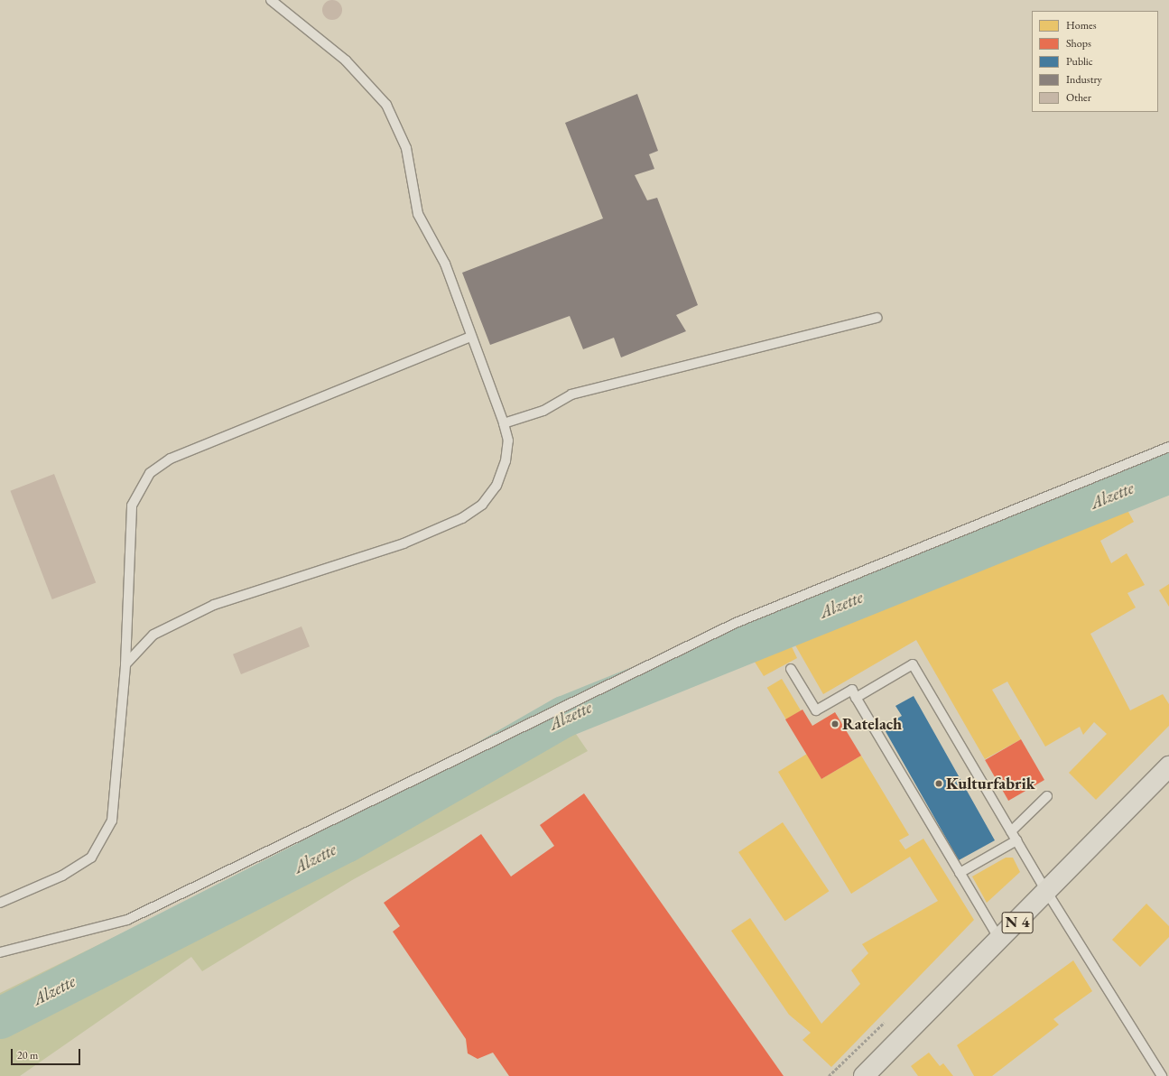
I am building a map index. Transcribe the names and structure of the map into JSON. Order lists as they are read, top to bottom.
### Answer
{
  "streets": {
    "main road": ["N 4"]
  },
  "water": ["Alzette"],
  "places": ["Ratelach", "Kulturfabrik"],
  "legend": [
    "Homes",
    "Shops",
    "Public",
    "Industry",
    "Other"
  ],
  "scale_bar": "20 m"
}
